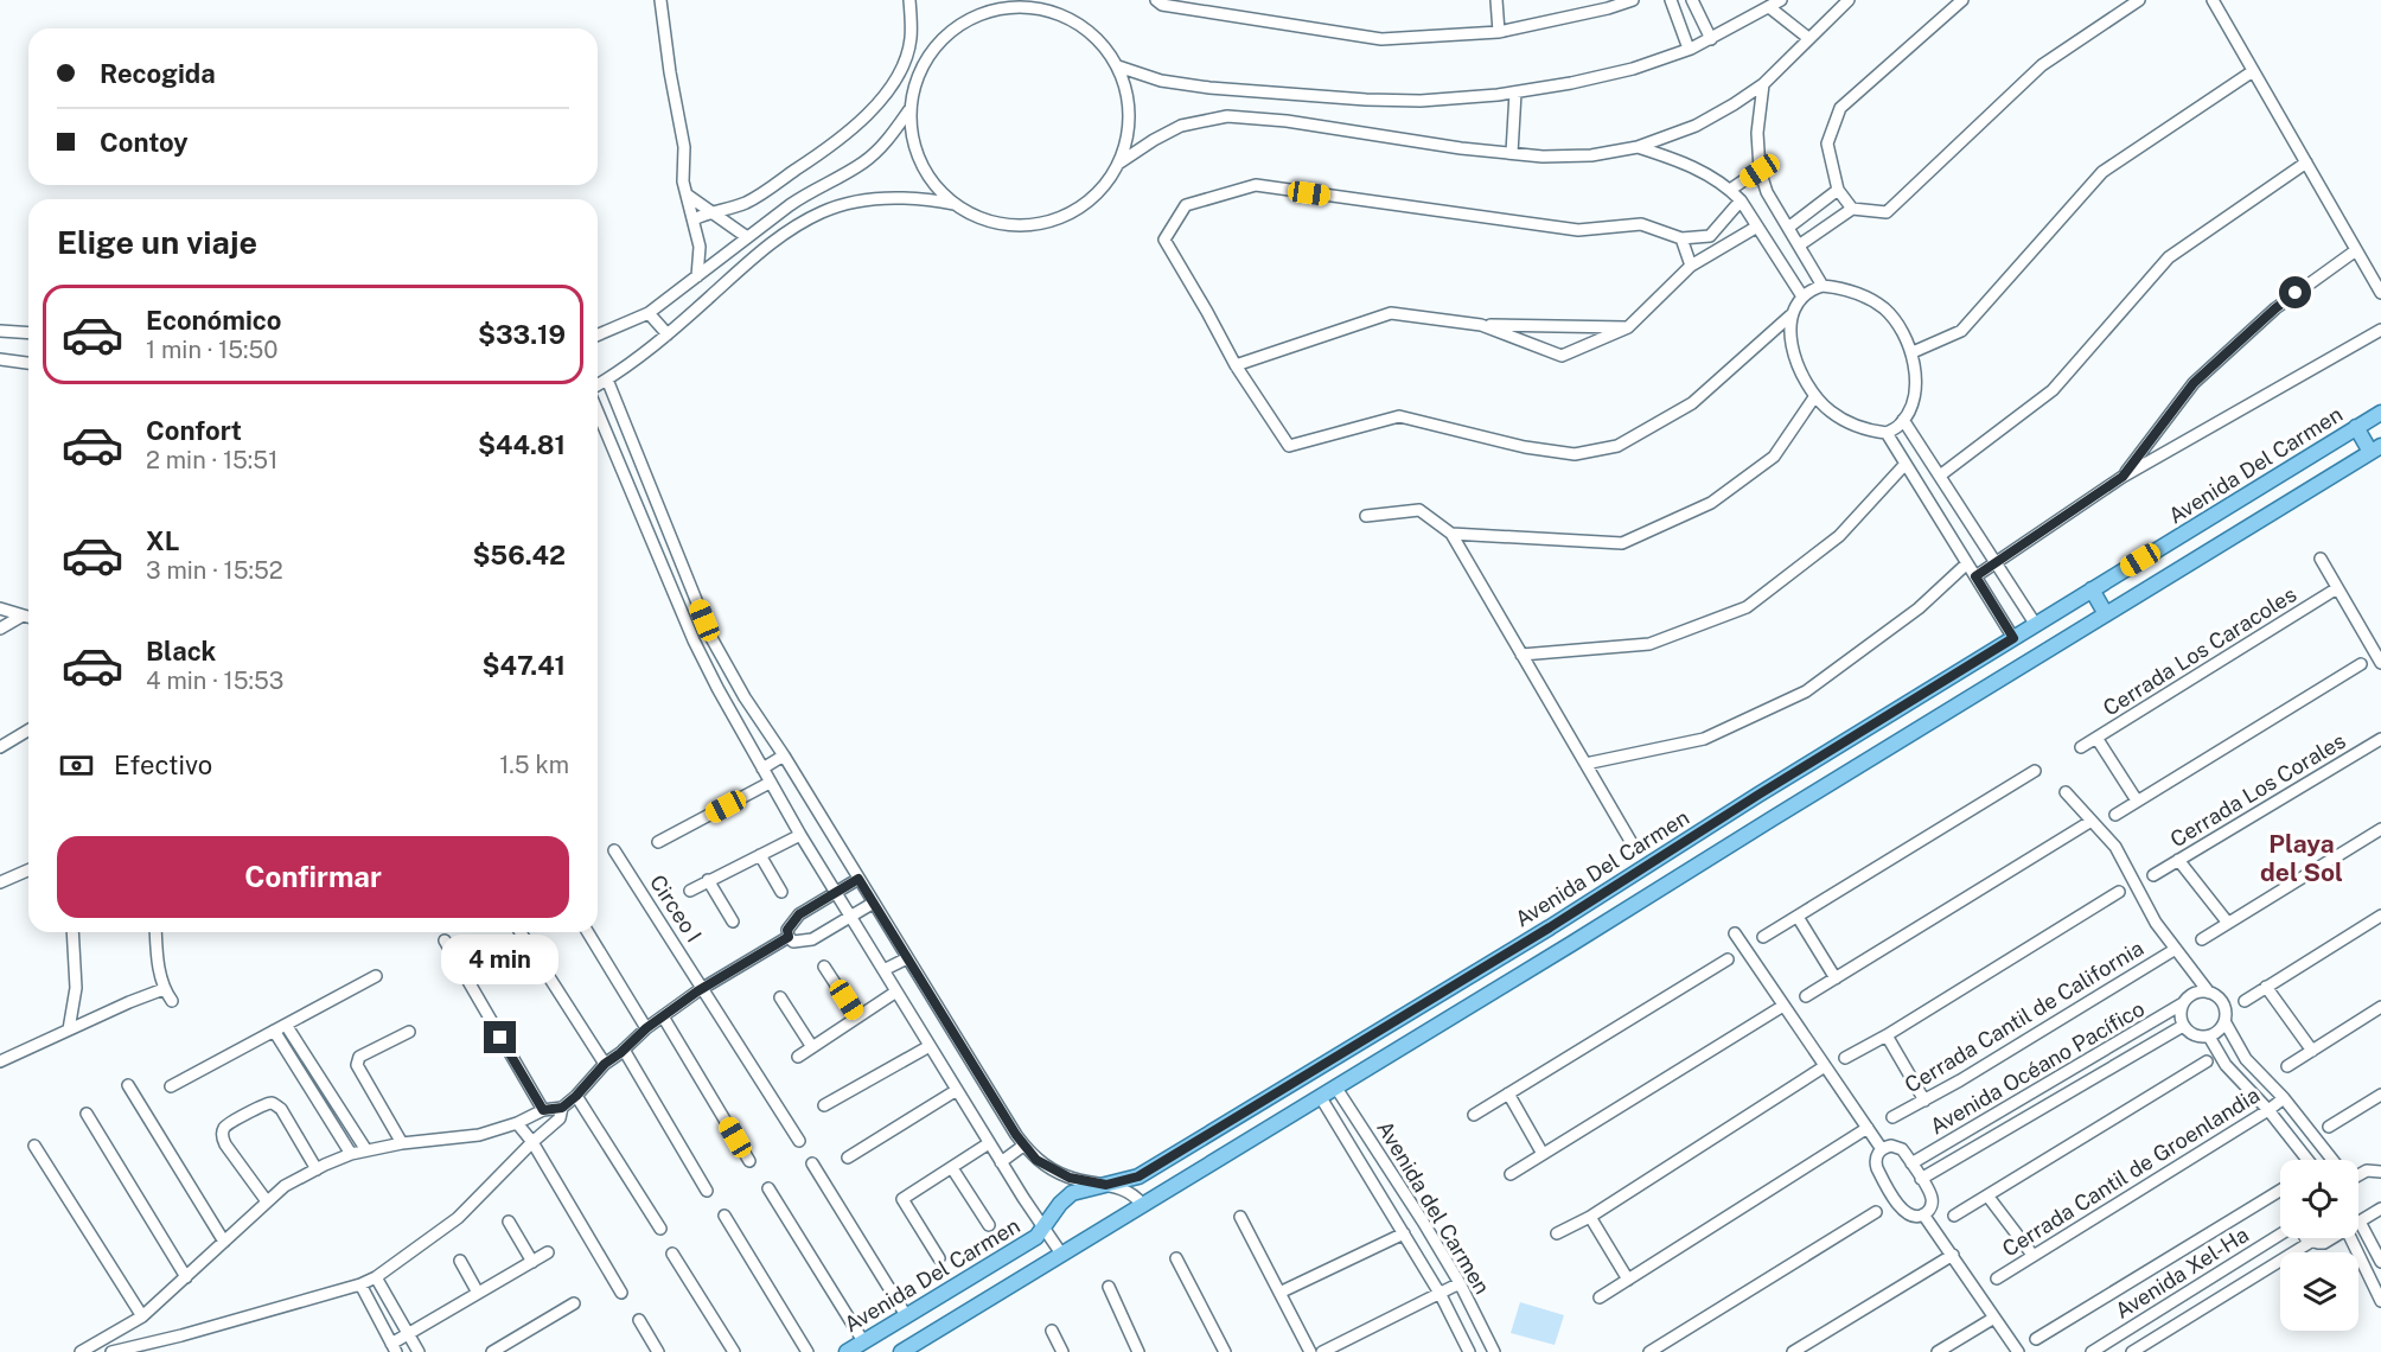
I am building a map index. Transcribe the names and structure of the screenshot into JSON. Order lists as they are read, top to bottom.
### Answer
{
  "streets": {
    "main road": ["Avenida Del Carmen"],
    "street": [
      "Cerrada Los Caracoles",
      "Cerrada Los Corales",
      "Circeo I",
      "Cerrada Cantil de California",
      "Avenida Océano Pacífico",
      "Cerrada Cantil de Groenlandia",
      "Avenida del Carmen",
      "Avenida Xel-Ha"
    ]
  },
  "districts": ["Playa del Sol"],
  "page": {
    "banner": ["Recogida", "Contoy"],
    "heading": "Elige un viaje",
    "list": [
      {
        "name": "Económico",
        "note": "1 min · 15:50",
        "value": "$33.19"
      },
      {
        "name": "Confort",
        "note": "2 min · 15:51",
        "value": "$44.81"
      },
      {
        "name": "XL",
        "note": "3 min · 15:52",
        "value": "$56.42"
      },
      {
        "name": "Black",
        "note": "4 min · 15:53",
        "value": "$47.41"
      }
    ],
    "pay": ["Efectivo", "1.5 km"],
    "buttons": "Confirmar",
    "bubble": "4 min"
  }
}
